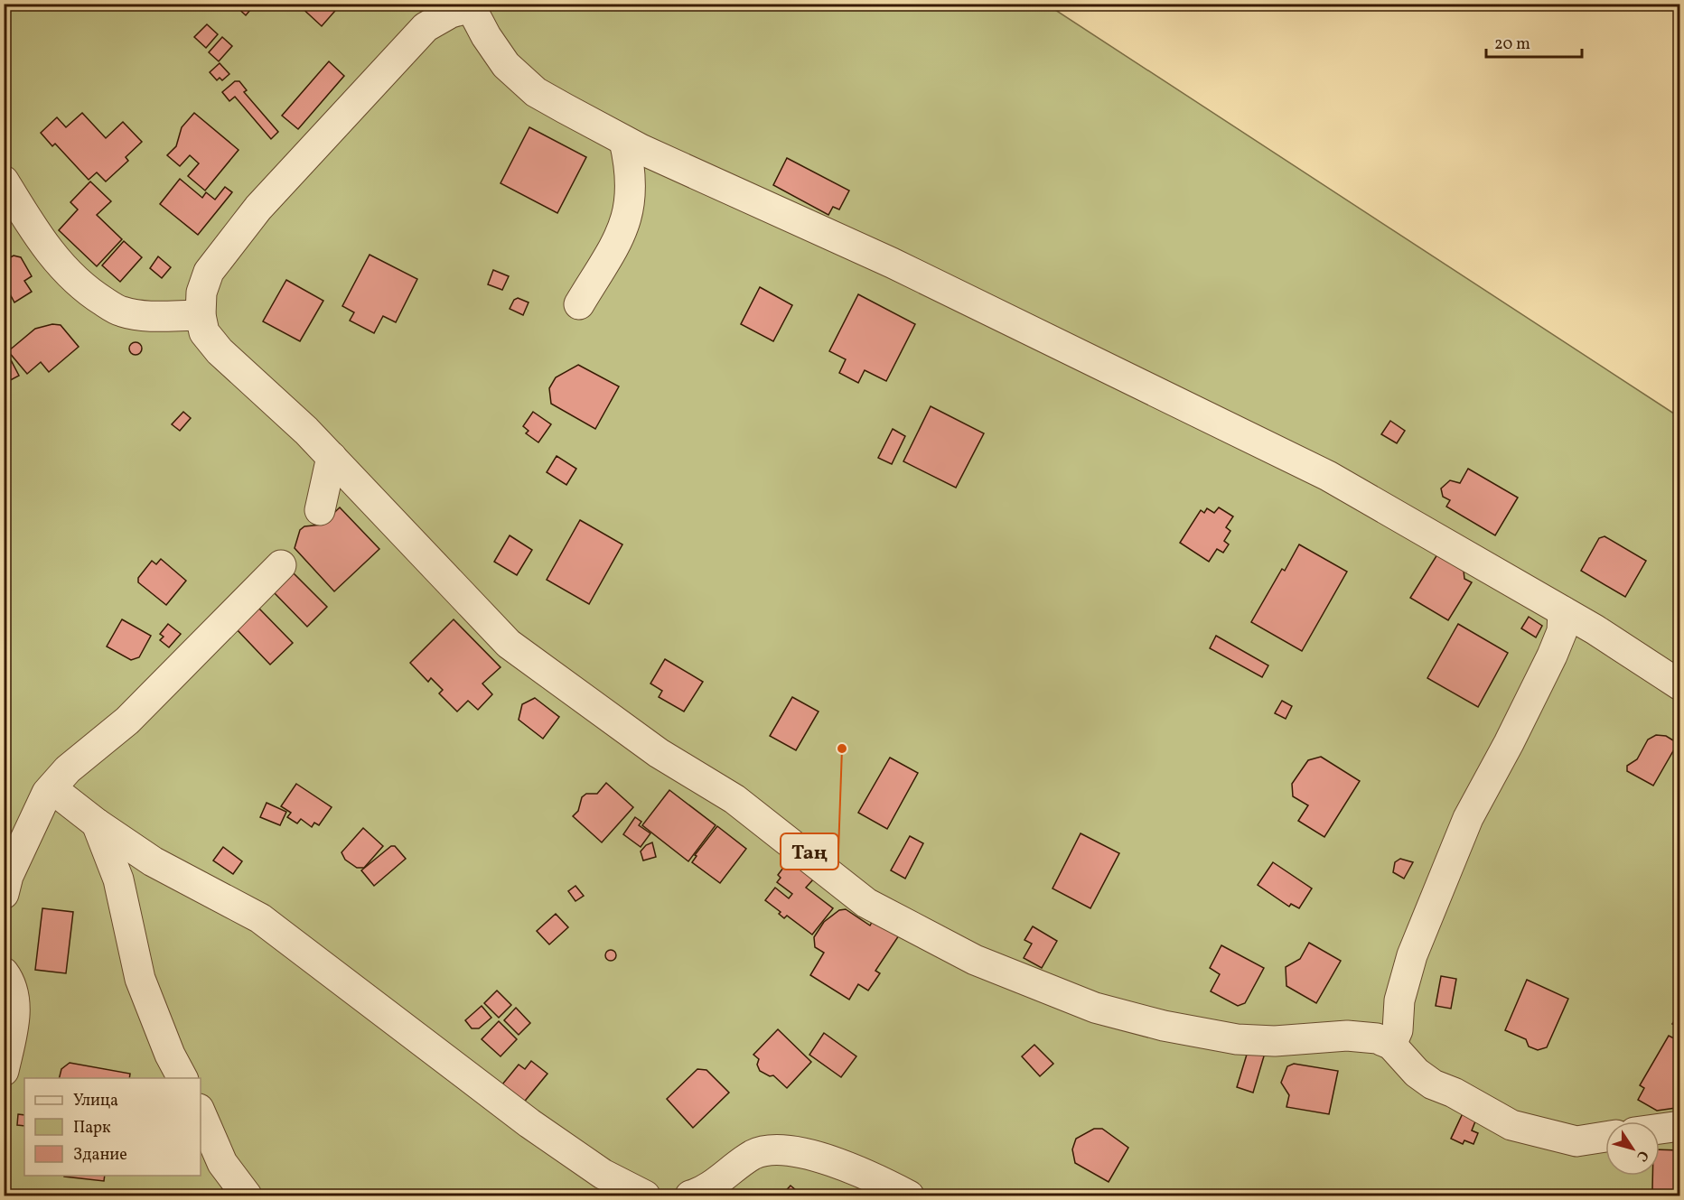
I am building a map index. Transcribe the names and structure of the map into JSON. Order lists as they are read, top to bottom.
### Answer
{
  "places": ["Таң"],
  "legend": ["Улица", "Парк", "Здание"],
  "scale_bar": "20 m",
  "north": "bottom right"
}
